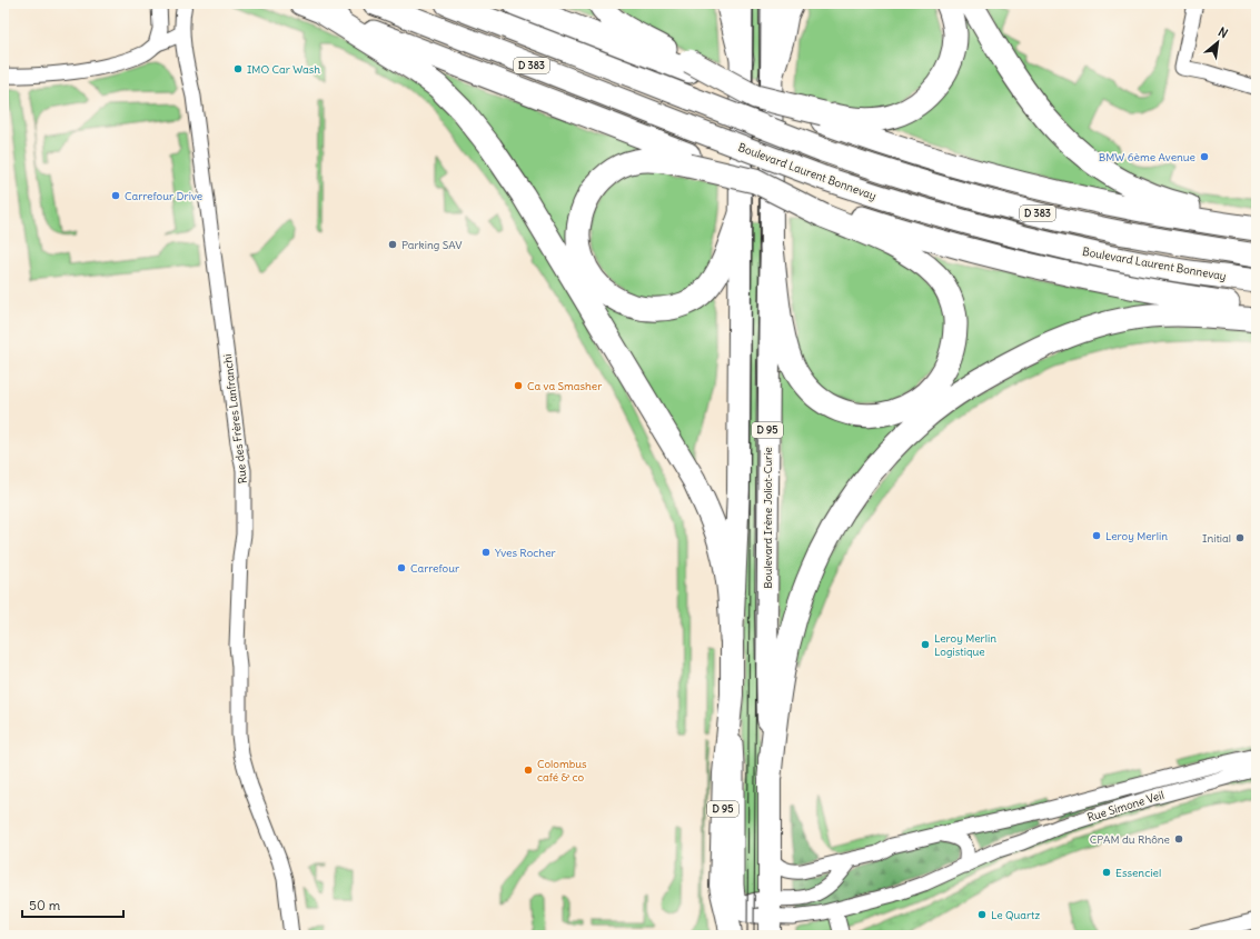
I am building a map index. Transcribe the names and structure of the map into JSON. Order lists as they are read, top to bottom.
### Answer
{
  "streets": {
    "highway": ["D 383", "Boulevard Laurent Bonnevay"],
    "main road": ["D 95", "Boulevard Irène Joliot-Curie"],
    "street": ["Rue des Frères Lanfranchi", "Rue Simone Veil"]
  },
  "crossings": [
    ["Boulevard Irène Joliot-Curie", "Rue Simone Veil"]
  ],
  "places": [
    "IMO Car Wash",
    "BMW 6ème Avenue",
    "Carrefour Drive",
    "Parking SAV",
    "Ca va Smasher",
    "Leroy Merlin",
    "Initial",
    "Yves Rocher",
    "Carrefour",
    "Leroy Merlin Logistique",
    "Colombus café & co",
    "CPAM du Rhône",
    "Essenciel",
    "Le Quartz"
  ],
  "scale_bar": "50 m",
  "north": "top right"
}
